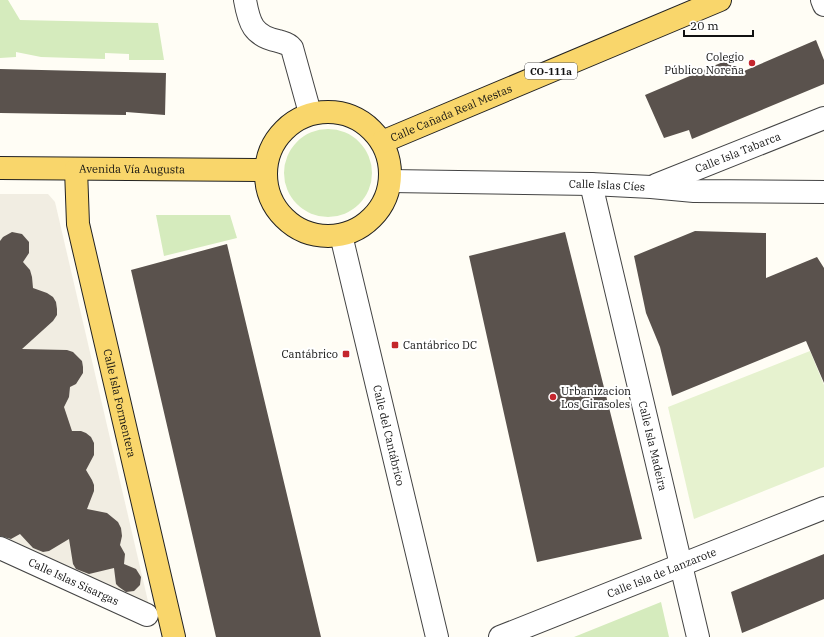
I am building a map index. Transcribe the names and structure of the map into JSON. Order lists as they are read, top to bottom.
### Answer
{
  "streets": {
    "main road": [
      "CO-111a",
      "Calle Cañada Real Mestas",
      "Avenida Vía Augusta",
      "Calle Isla Formentera"
    ],
    "street": [
      "Calle Isla Tabarca",
      "Calle Islas Cíes",
      "Calle del Cantábrico",
      "Calle Isla Madeira",
      "Calle Isla de Lanzarote",
      "Calle Islas Sisargas"
    ]
  },
  "crossings": [
    ["Calle Cañada Real Mestas", "Avenida Vía Augusta"],
    ["Calle Cañada Real Mestas", "Calle Islas Cíes"],
    ["Calle Cañada Real Mestas", "Calle del Cantábrico"],
    ["Calle Isla Tabarca", "Calle Islas Cíes"],
    ["Avenida Vía Augusta", "Calle Islas Cíes"],
    ["Avenida Vía Augusta", "Calle Isla Formentera"],
    ["Avenida Vía Augusta", "Calle del Cantábrico"],
    ["Calle Islas Cíes", "Calle del Cantábrico"],
    ["Calle Islas Cíes", "Calle Isla Madeira"],
    ["Calle Isla Madeira", "Calle Isla de Lanzarote"]
  ],
  "places": {
    "other": ["Colegio Público Noreña", "Urbanizacion Los Girasoles"],
    "transit": ["Cantábrico DC", "Cantábrico"]
  },
  "scale_bar": "20 m"
}
